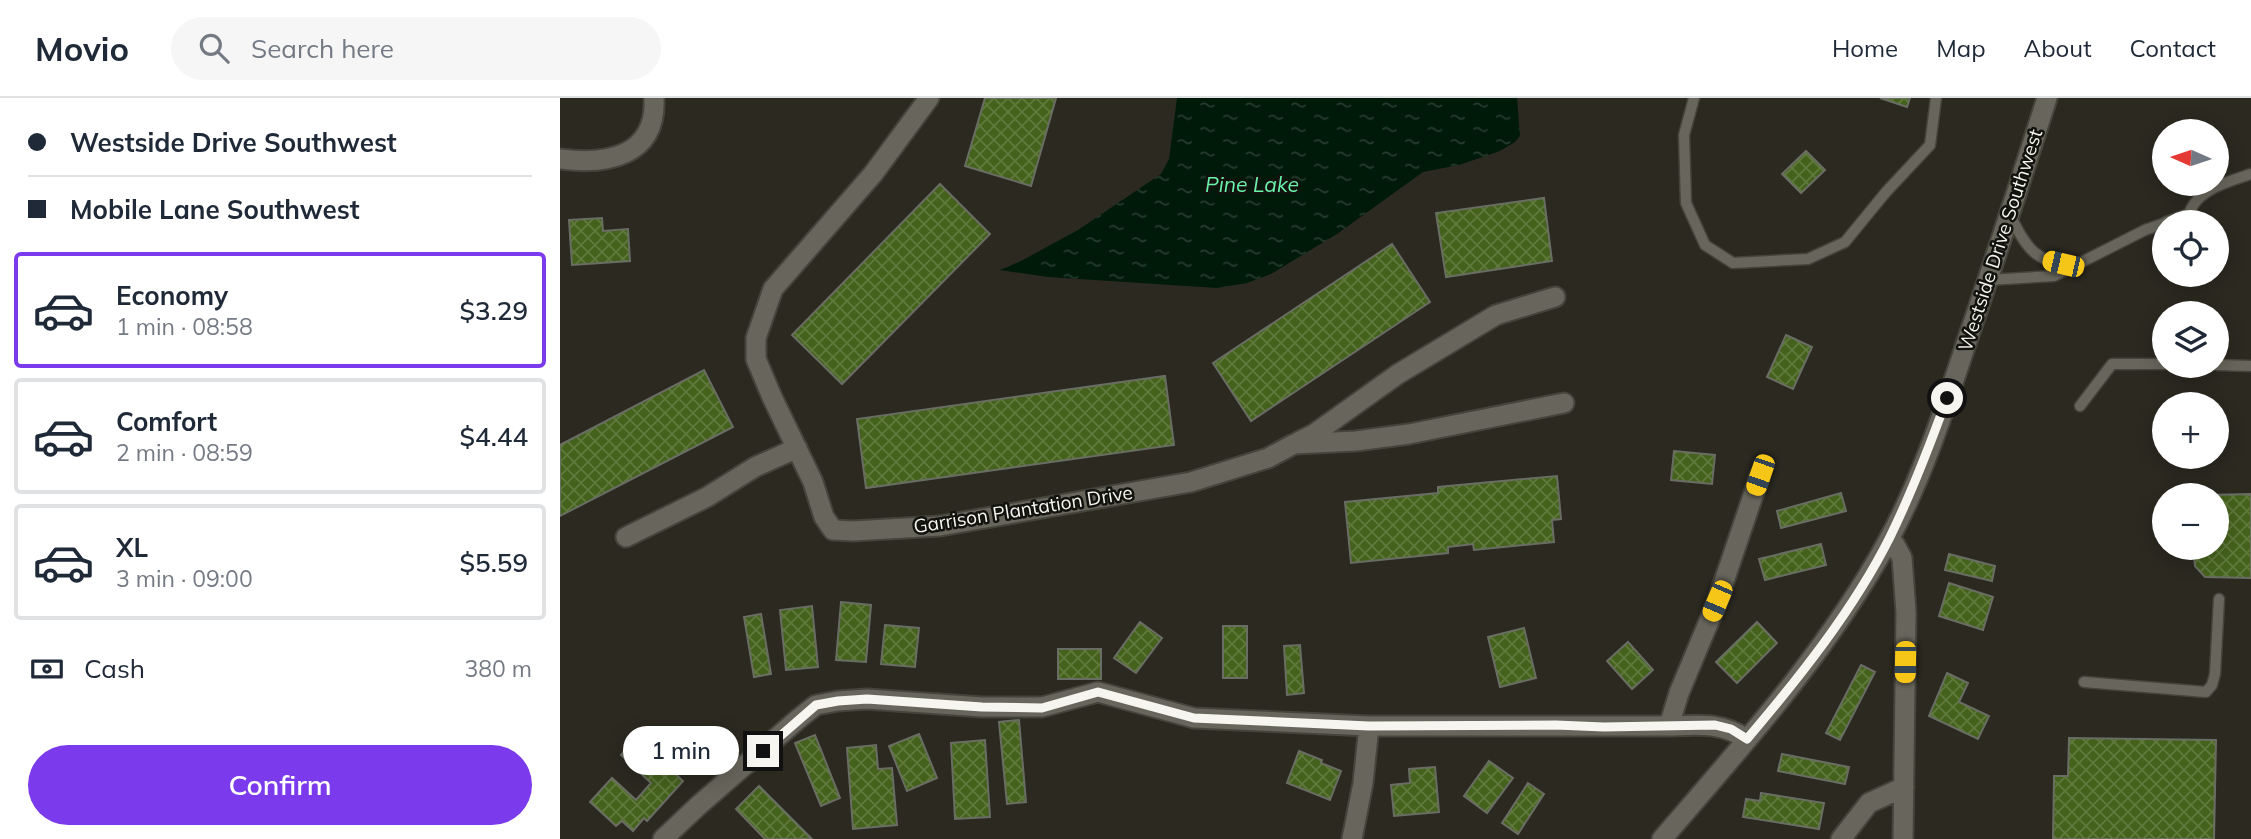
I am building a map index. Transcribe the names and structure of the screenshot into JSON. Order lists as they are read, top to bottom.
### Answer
{
  "streets": {
    "street": ["Westside Drive Southwest", "Garrison Plantation Drive"]
  },
  "water": ["Pine Lake"],
  "north": "left",
  "page": {
    "header": "Movio",
    "search": "Search here",
    "nav": [
      "Home",
      "Map",
      "About",
      "Contact"
    ],
    "banner": ["Westside Drive Southwest", "Mobile Lane Southwest"],
    "map_buttons": ["+", "−"],
    "list": [
      {
        "name": "Economy",
        "note": "1 min · 08:58",
        "value": "$3.29"
      },
      {
        "name": "Comfort",
        "note": "2 min · 08:59",
        "value": "$4.44"
      },
      {
        "name": "XL",
        "note": "3 min · 09:00",
        "value": "$5.59"
      }
    ],
    "pay": ["Cash", "380 m"],
    "bubble": "1 min",
    "buttons": "Confirm"
  }
}
